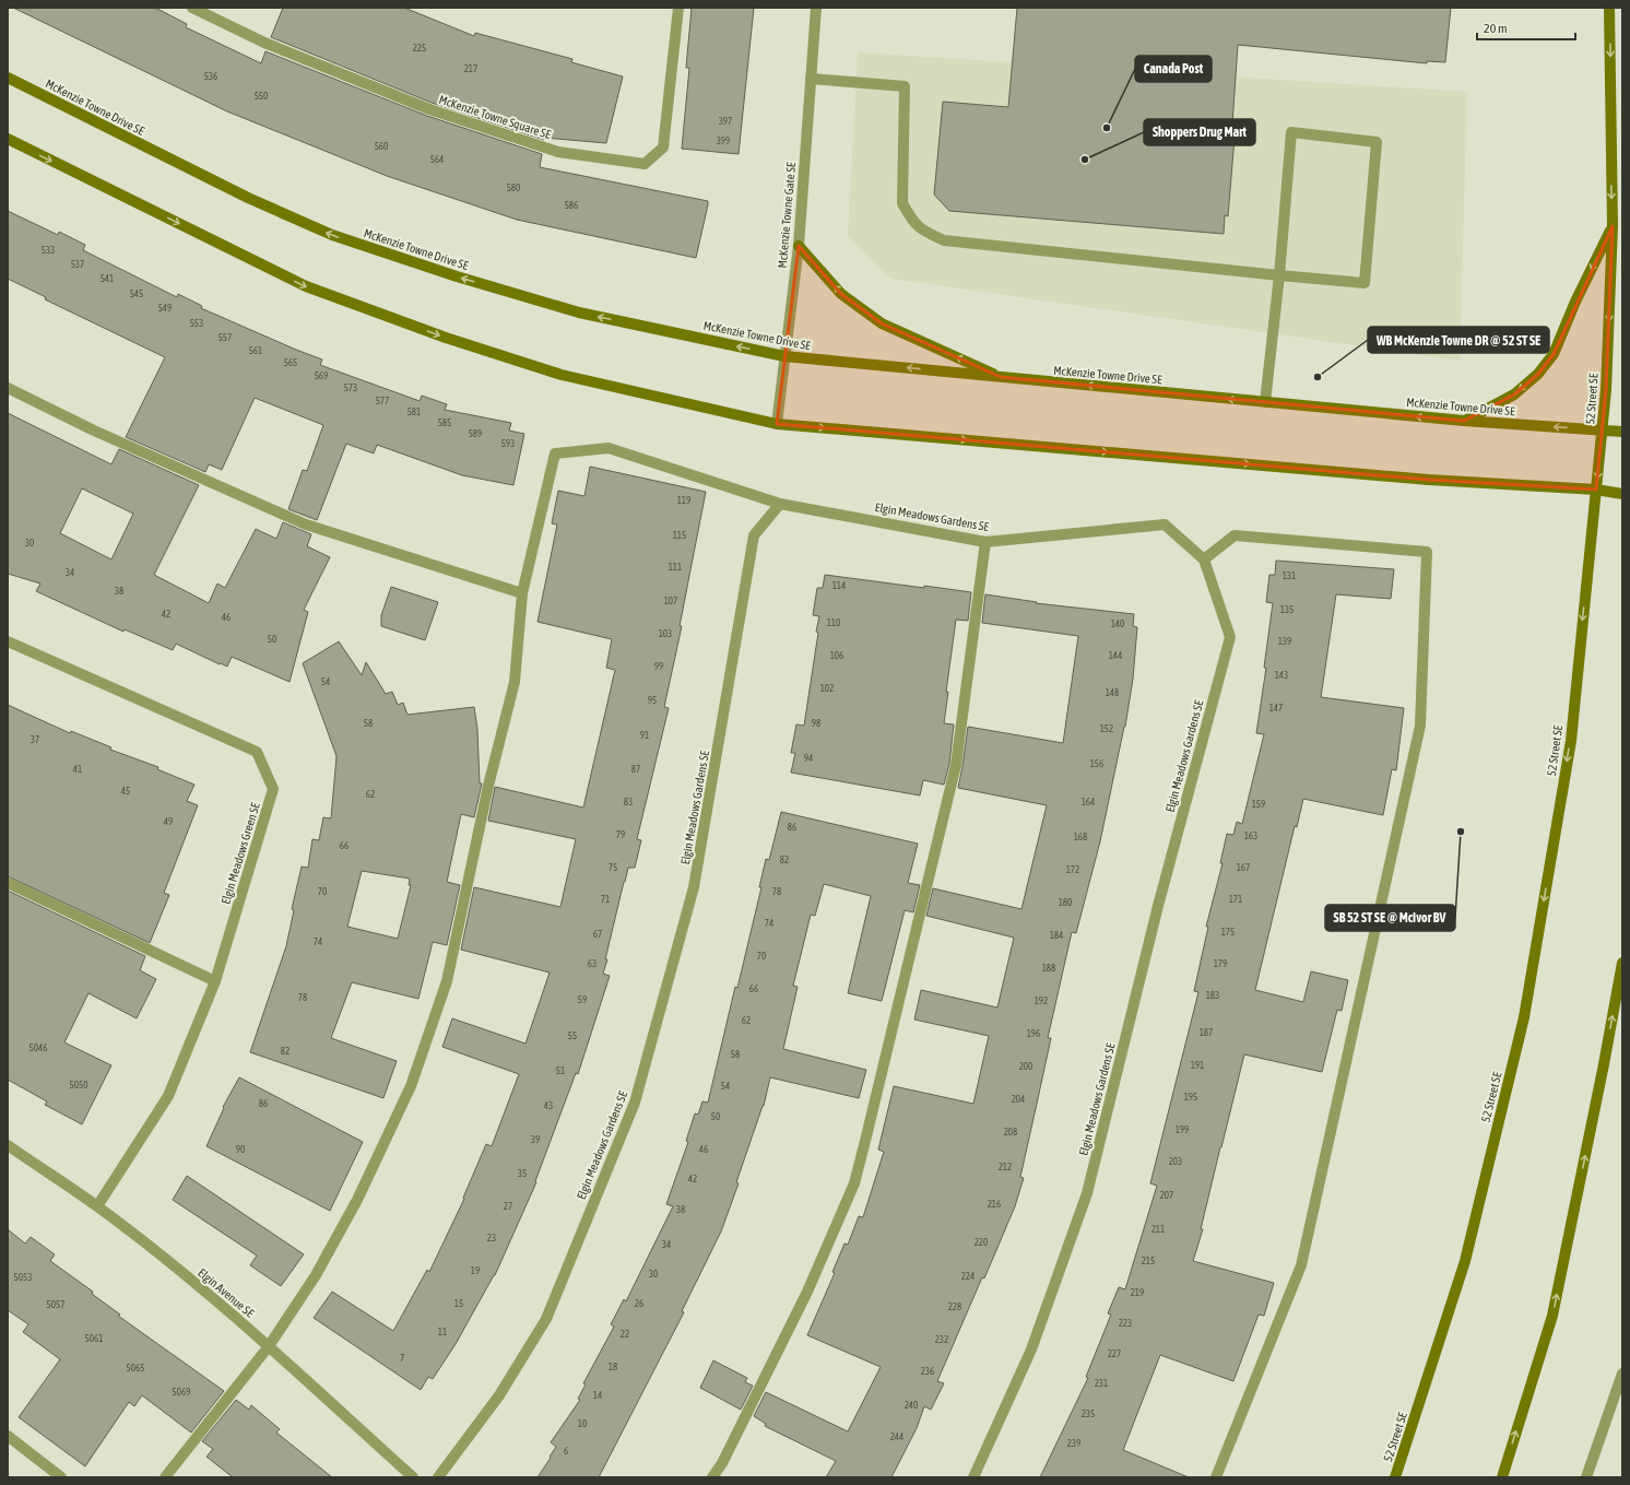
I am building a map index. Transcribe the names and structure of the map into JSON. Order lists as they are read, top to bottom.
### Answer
{
  "streets": {
    "street": [
      "McKenzie Towne Drive SE",
      "McKenzie Towne Square SE",
      "McKenzie Towne Gate SE",
      "52 Street SE",
      "Elgin Meadows Gardens SE",
      "Elgin Meadows Green SE",
      "Elgin Avenue SE"
    ]
  },
  "crossings": [
    ["McKenzie Towne Drive SE", "McKenzie Towne Gate SE"],
    ["McKenzie Towne Drive SE", "52 Street SE"],
    ["Elgin Meadows Green SE", "Elgin Avenue SE"]
  ],
  "one_way": ["52 Street SE"],
  "places": [
    "Canada Post",
    "Shoppers Drug Mart",
    "WB McKenzie Towne DR @ 52 ST SE",
    "SB 52 ST SE @ McIvor BV"
  ],
  "house_numbers": [
    "225",
    "217",
    "536",
    "550",
    "397",
    "399",
    "560",
    "564",
    "580",
    "586",
    "533",
    "537",
    "541",
    "545",
    "549",
    "553",
    "557",
    "561",
    "565",
    "569",
    "573",
    "577",
    "581",
    "585",
    "589",
    "593",
    "119",
    "115",
    "30",
    "111",
    "34",
    "131",
    "114",
    "38",
    "107",
    "135",
    "42",
    "46",
    "110",
    "140",
    "103",
    "50",
    "139",
    "106",
    "144",
    "99",
    "143",
    "54",
    "102",
    "148",
    "95",
    "147",
    "58",
    "98",
    "152",
    "91",
    "37",
    "94",
    "156",
    "41",
    "87",
    "45",
    "62",
    "83",
    "164",
    "159",
    "49",
    "86",
    "79",
    "163",
    "168",
    "66",
    "82",
    "75",
    "167",
    "172",
    "70",
    "78",
    "71",
    "171",
    "180",
    "74",
    "175",
    "67",
    "184",
    "74",
    "70",
    "63",
    "179",
    "188",
    "66",
    "183",
    "78",
    "59",
    "192",
    "62",
    "187",
    "196",
    "55",
    "5046",
    "82",
    "58",
    "191",
    "200",
    "51",
    "5050",
    "54",
    "195",
    "204",
    "86",
    "43",
    "50",
    "199",
    "208",
    "39",
    "90",
    "46",
    "203",
    "212",
    "35",
    "42",
    "207",
    "216",
    "27",
    "38",
    "211",
    "23",
    "220",
    "34",
    "215",
    "19",
    "30",
    "224",
    "5053",
    "219",
    "15",
    "26",
    "5057",
    "228",
    "223",
    "11",
    "22",
    "5061",
    "232",
    "227",
    "7",
    "18",
    "5065",
    "236",
    "231",
    "5069",
    "14",
    "240",
    "235",
    "10",
    "244",
    "239",
    "6"
  ],
  "scale_bar": "20 m"
}
